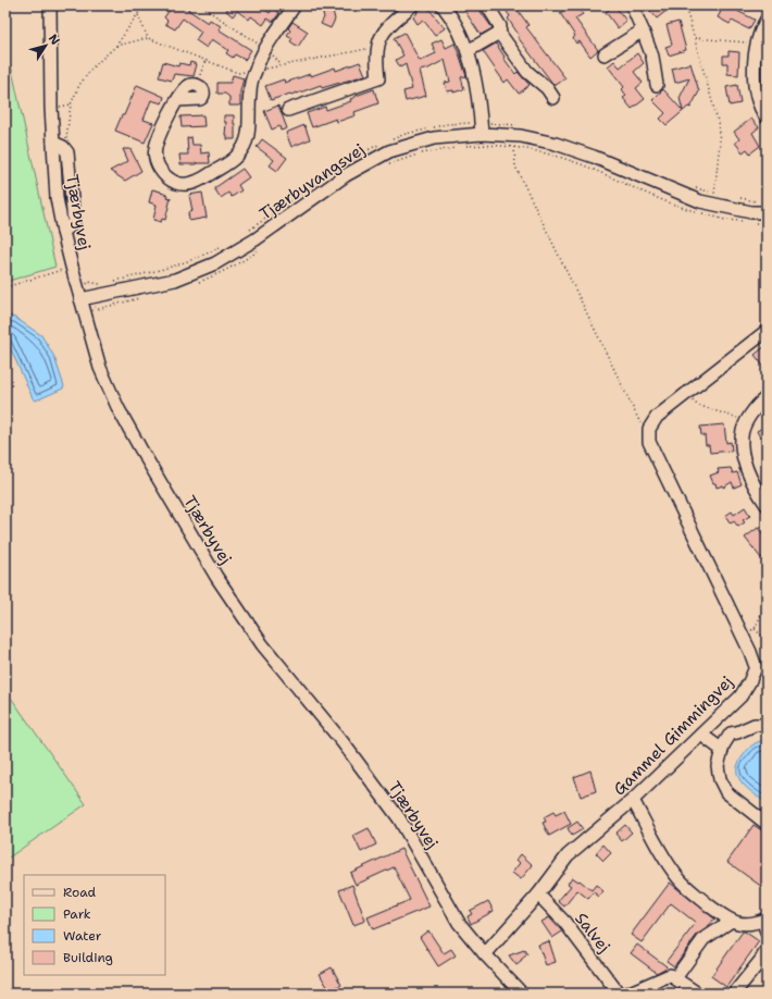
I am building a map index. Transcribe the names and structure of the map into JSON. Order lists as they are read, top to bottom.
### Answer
{
  "streets": {
    "street": [
      "Tjærbyvangsvej",
      "Tjærbyvej",
      "Gammel Gimmingvej",
      "Salvej"
    ]
  },
  "crossings": [
    ["Tjærbyvangsvej", "Tjærbyvej"],
    ["Tjærbyvej", "Gammel Gimmingvej"],
    ["Gammel Gimmingvej", "Salvej"]
  ],
  "legend": [
    "Road",
    "Park",
    "Water",
    "Building"
  ],
  "north": "top right"
}
